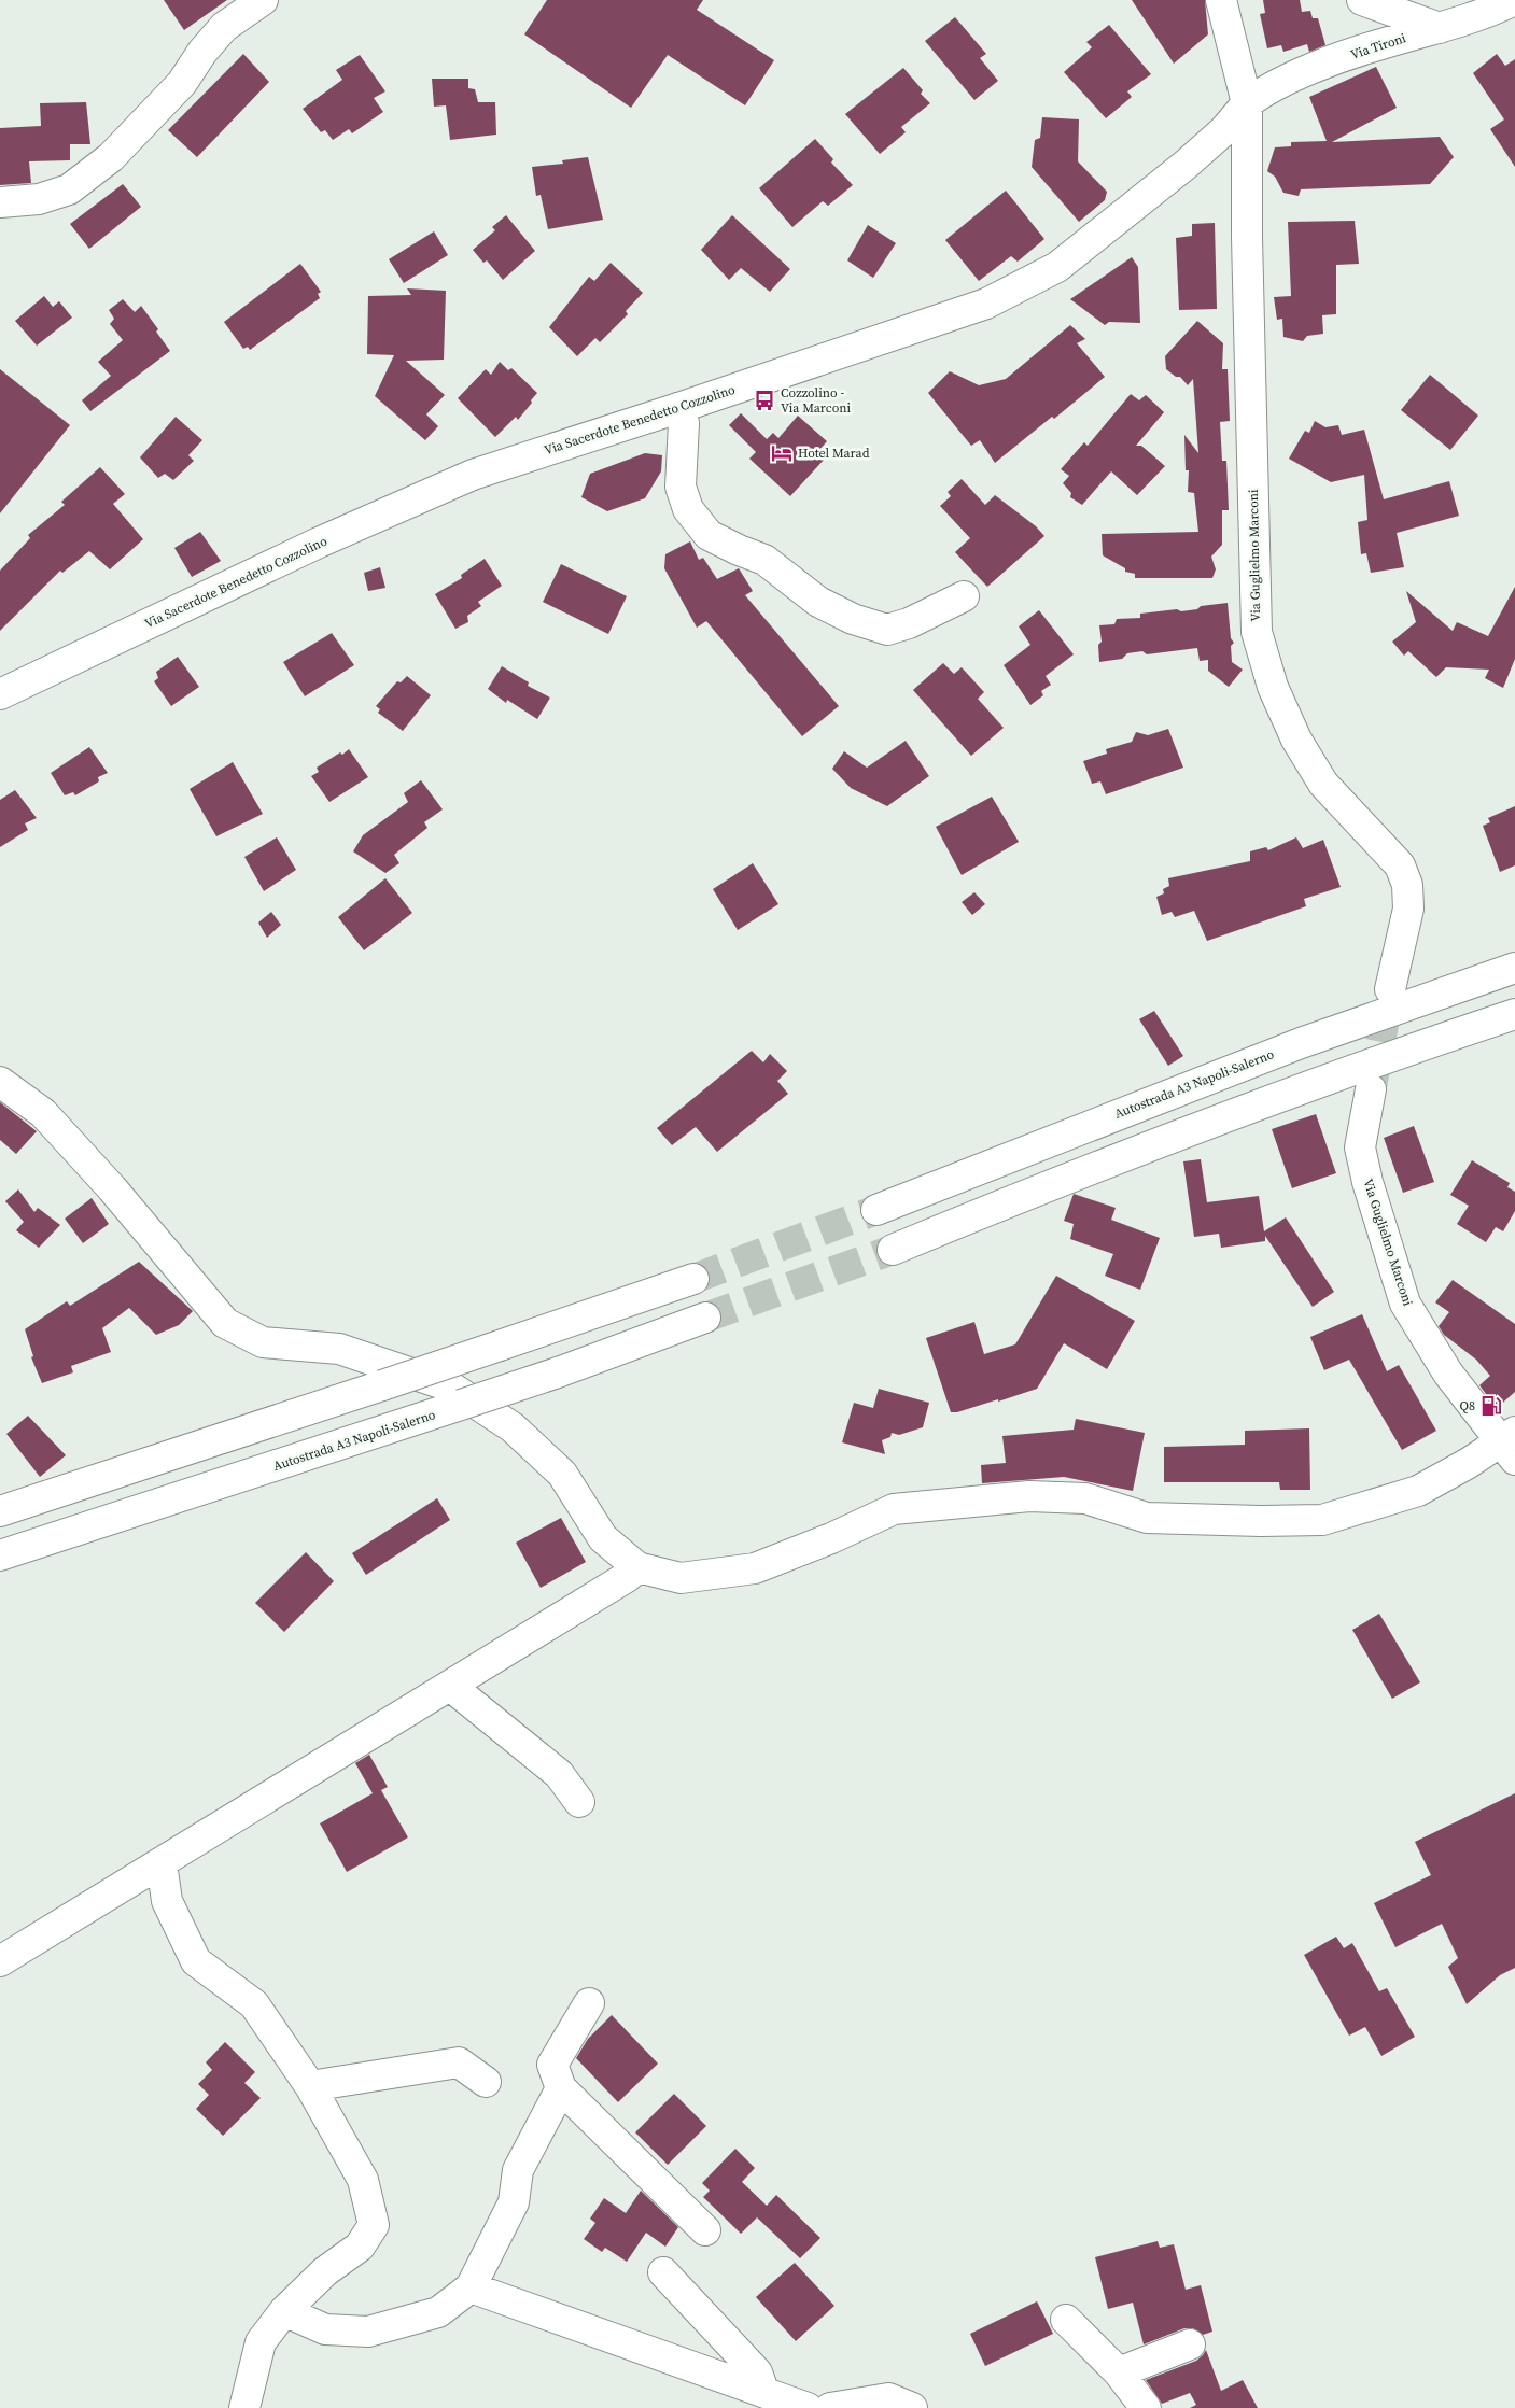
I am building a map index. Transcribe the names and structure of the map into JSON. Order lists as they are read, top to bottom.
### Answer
{
  "streets": {
    "main road": [
      "Via Tironi",
      "Via Sacerdote Benedetto Cozzolino",
      "Via Guglielmo Marconi",
      "Autostrada A3 Napoli-Salerno"
    ]
  },
  "crossings": [
    ["Via Tironi", "Via Sacerdote Benedetto Cozzolino"],
    ["Via Tironi", "Via Guglielmo Marconi"],
    ["Via Sacerdote Benedetto Cozzolino", "Via Guglielmo Marconi"]
  ],
  "places": {
    "bus stop": ["Cozzolino - Via Marconi"],
    "hotel": ["Hotel Marad"],
    "fuel station": ["Q8"]
  }
}
